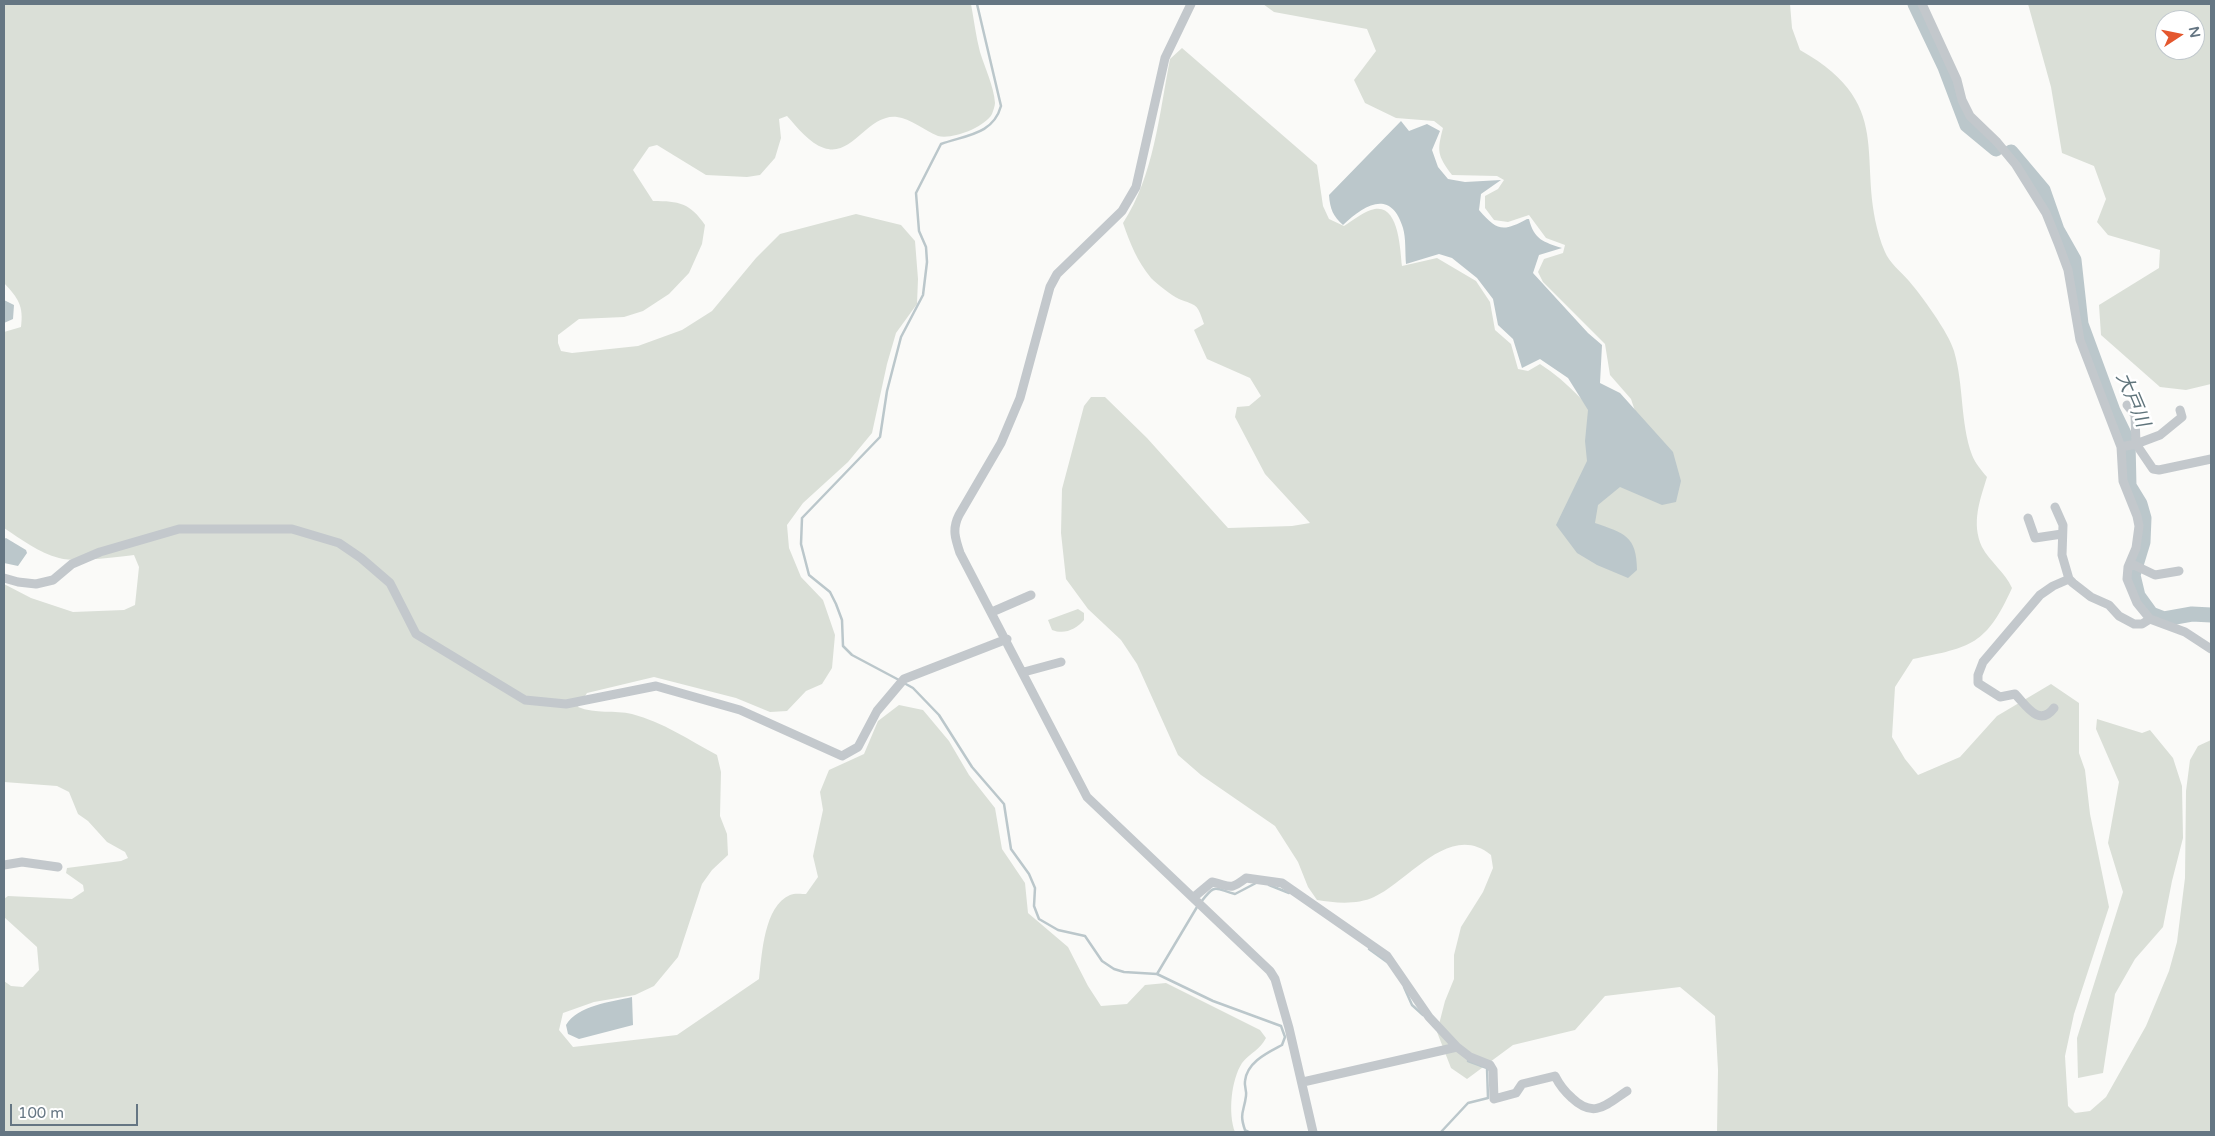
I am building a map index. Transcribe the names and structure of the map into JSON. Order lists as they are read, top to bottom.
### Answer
{
  "water": ["大戸川"],
  "scale_bar": "100 m",
  "north": "right"
}
